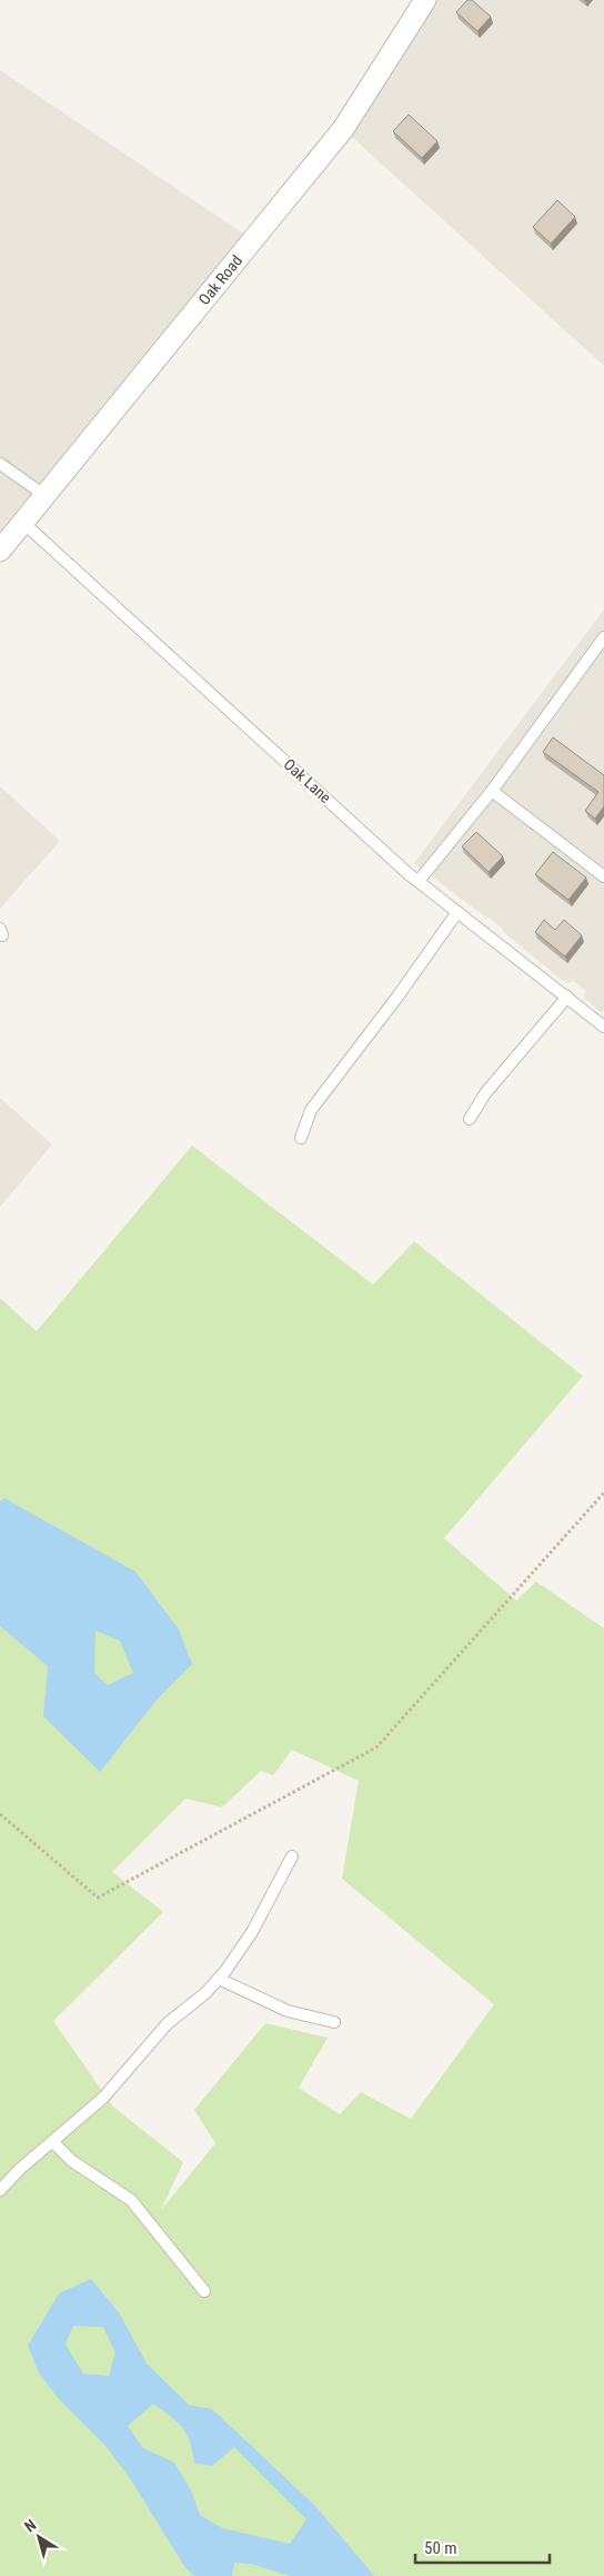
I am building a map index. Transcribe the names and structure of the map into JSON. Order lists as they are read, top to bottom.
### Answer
{
  "streets": {
    "street": ["Oak Road"],
    "lane": ["Oak Lane"]
  },
  "crossings": [
    ["Oak Road", "Oak Lane"]
  ],
  "scale_bar": "50 m",
  "north": "top left"
}
